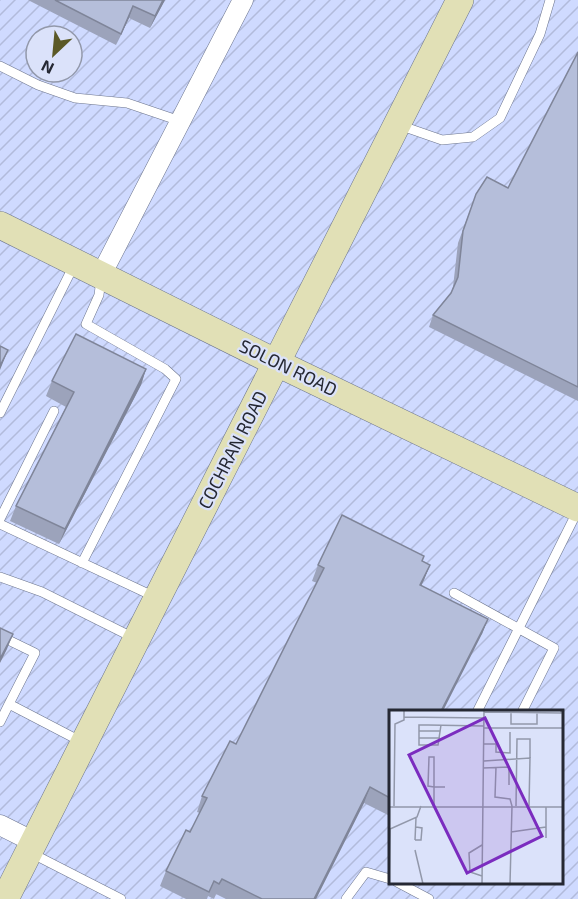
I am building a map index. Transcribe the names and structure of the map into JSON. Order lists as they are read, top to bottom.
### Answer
{
  "streets": {
    "street": ["SOLON ROAD", "COCHRAN ROAD"]
  },
  "crossings": [
    ["SOLON ROAD", "COCHRAN ROAD"]
  ],
  "north": "bottom left"
}
